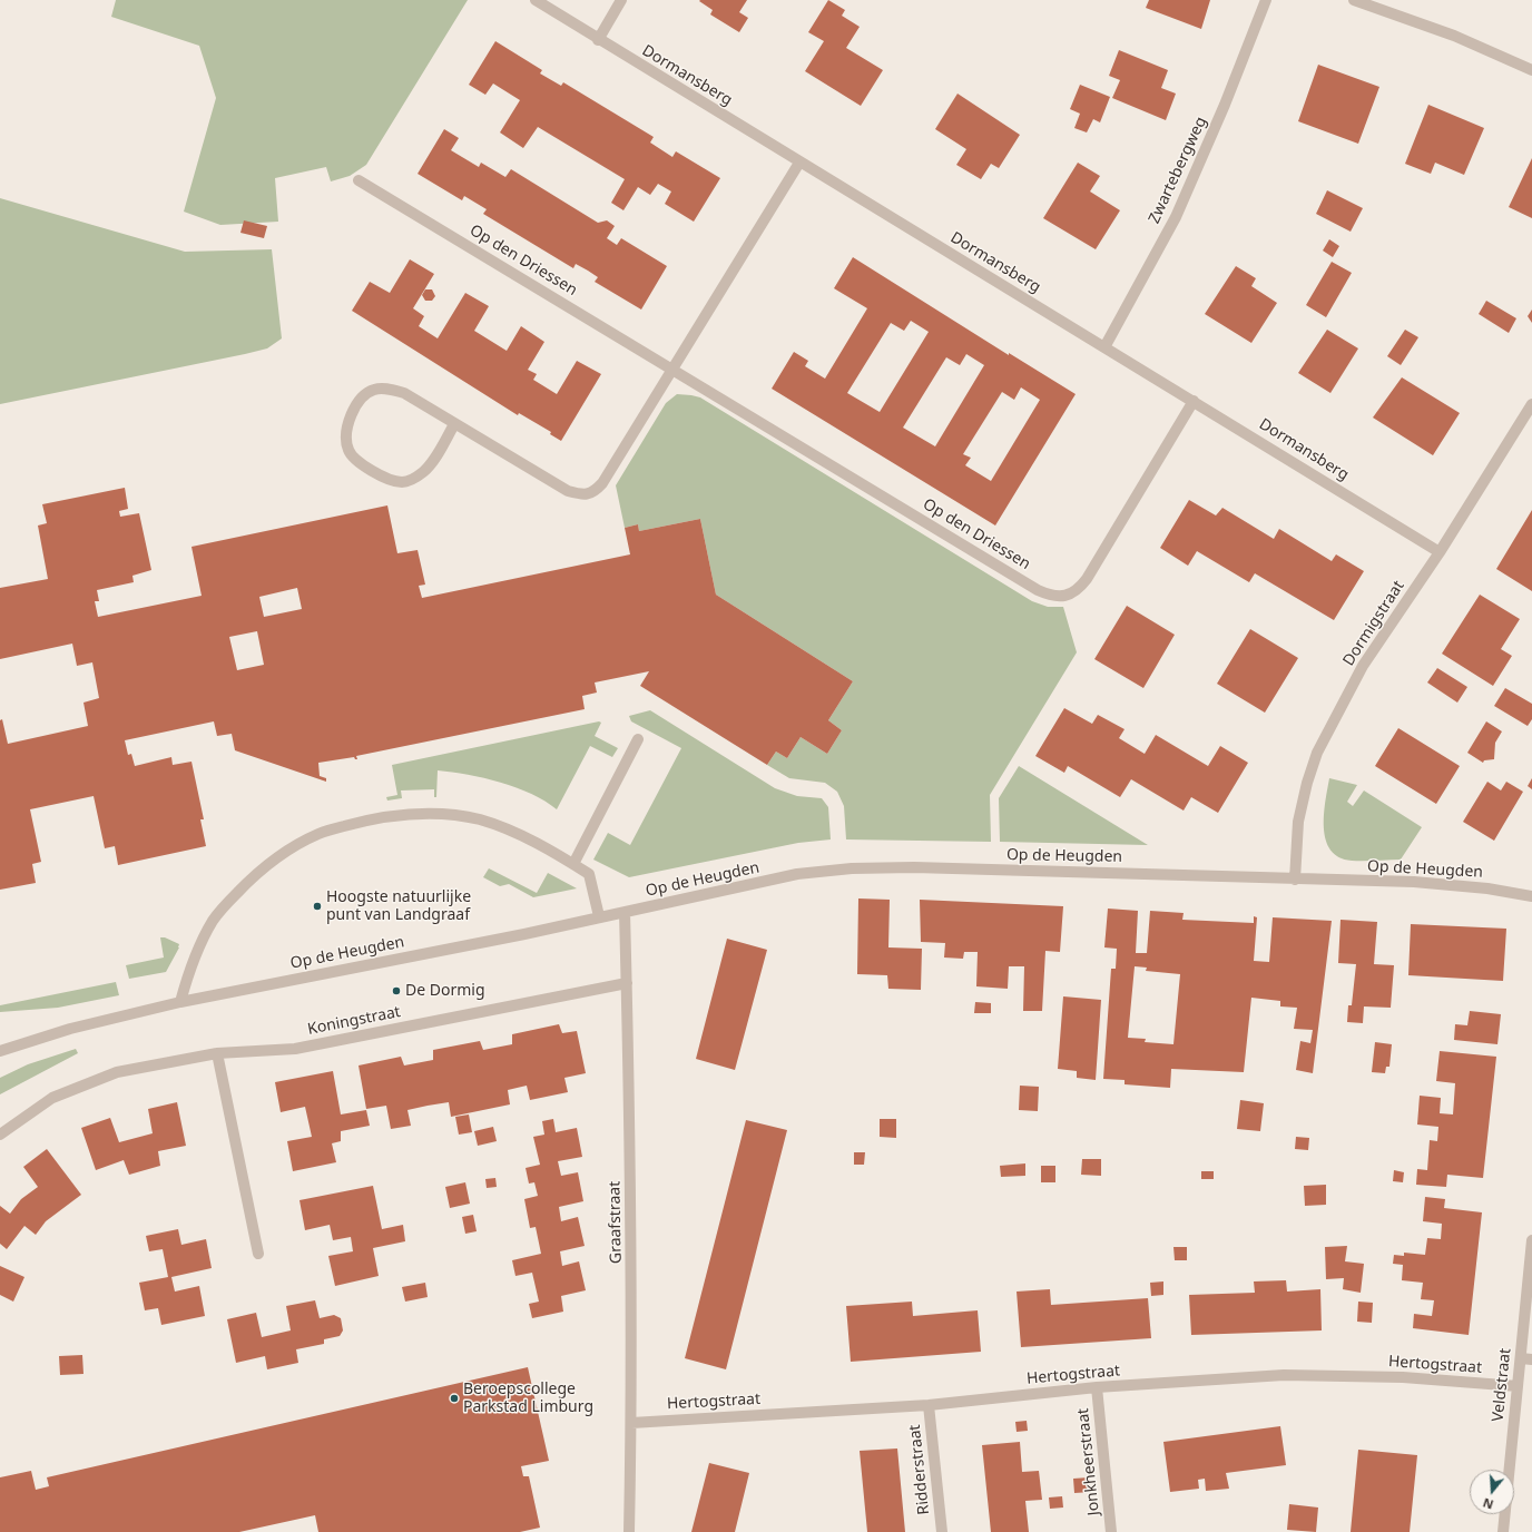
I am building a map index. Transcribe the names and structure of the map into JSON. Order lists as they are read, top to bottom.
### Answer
{
  "streets": {
    "street": [
      "Dormansberg",
      "Zwartebergweg",
      "Op den Driessen",
      "Dormigstraat",
      "Op de Heugden",
      "Koningstraat",
      "Graafstraat",
      "Hertogstraat",
      "Veldstraat",
      "Jonkheerstraat",
      "Ridderstraat"
    ]
  },
  "crossings": [
    ["Dormansberg", "Zwartebergweg"],
    ["Dormansberg", "Op den Driessen"],
    ["Dormansberg", "Dormigstraat"],
    ["Dormigstraat", "Op de Heugden"],
    ["Op de Heugden", "Graafstraat"],
    ["Koningstraat", "Graafstraat"],
    ["Graafstraat", "Hertogstraat"],
    ["Hertogstraat", "Veldstraat"],
    ["Hertogstraat", "Jonkheerstraat"],
    ["Hertogstraat", "Ridderstraat"]
  ],
  "places": ["Hoogste natuurlijke punt van Landgraaf", "De Dormig", "Beroepscollege Parkstad Limburg"],
  "north": "bottom"
}
